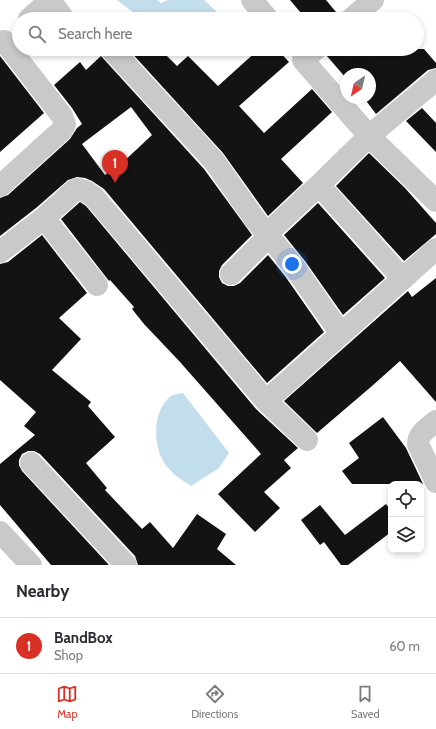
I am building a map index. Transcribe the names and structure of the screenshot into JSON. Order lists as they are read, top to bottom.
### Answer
{
  "north": "bottom left",
  "page": {
    "search": "Search here",
    "pins": "1",
    "heading": "Nearby",
    "list": [
      {
        "mark": "1",
        "name": "BandBox",
        "note": "Shop",
        "value": "60 m"
      }
    ],
    "nav": ["Map", "Directions", "Saved"]
  }
}
